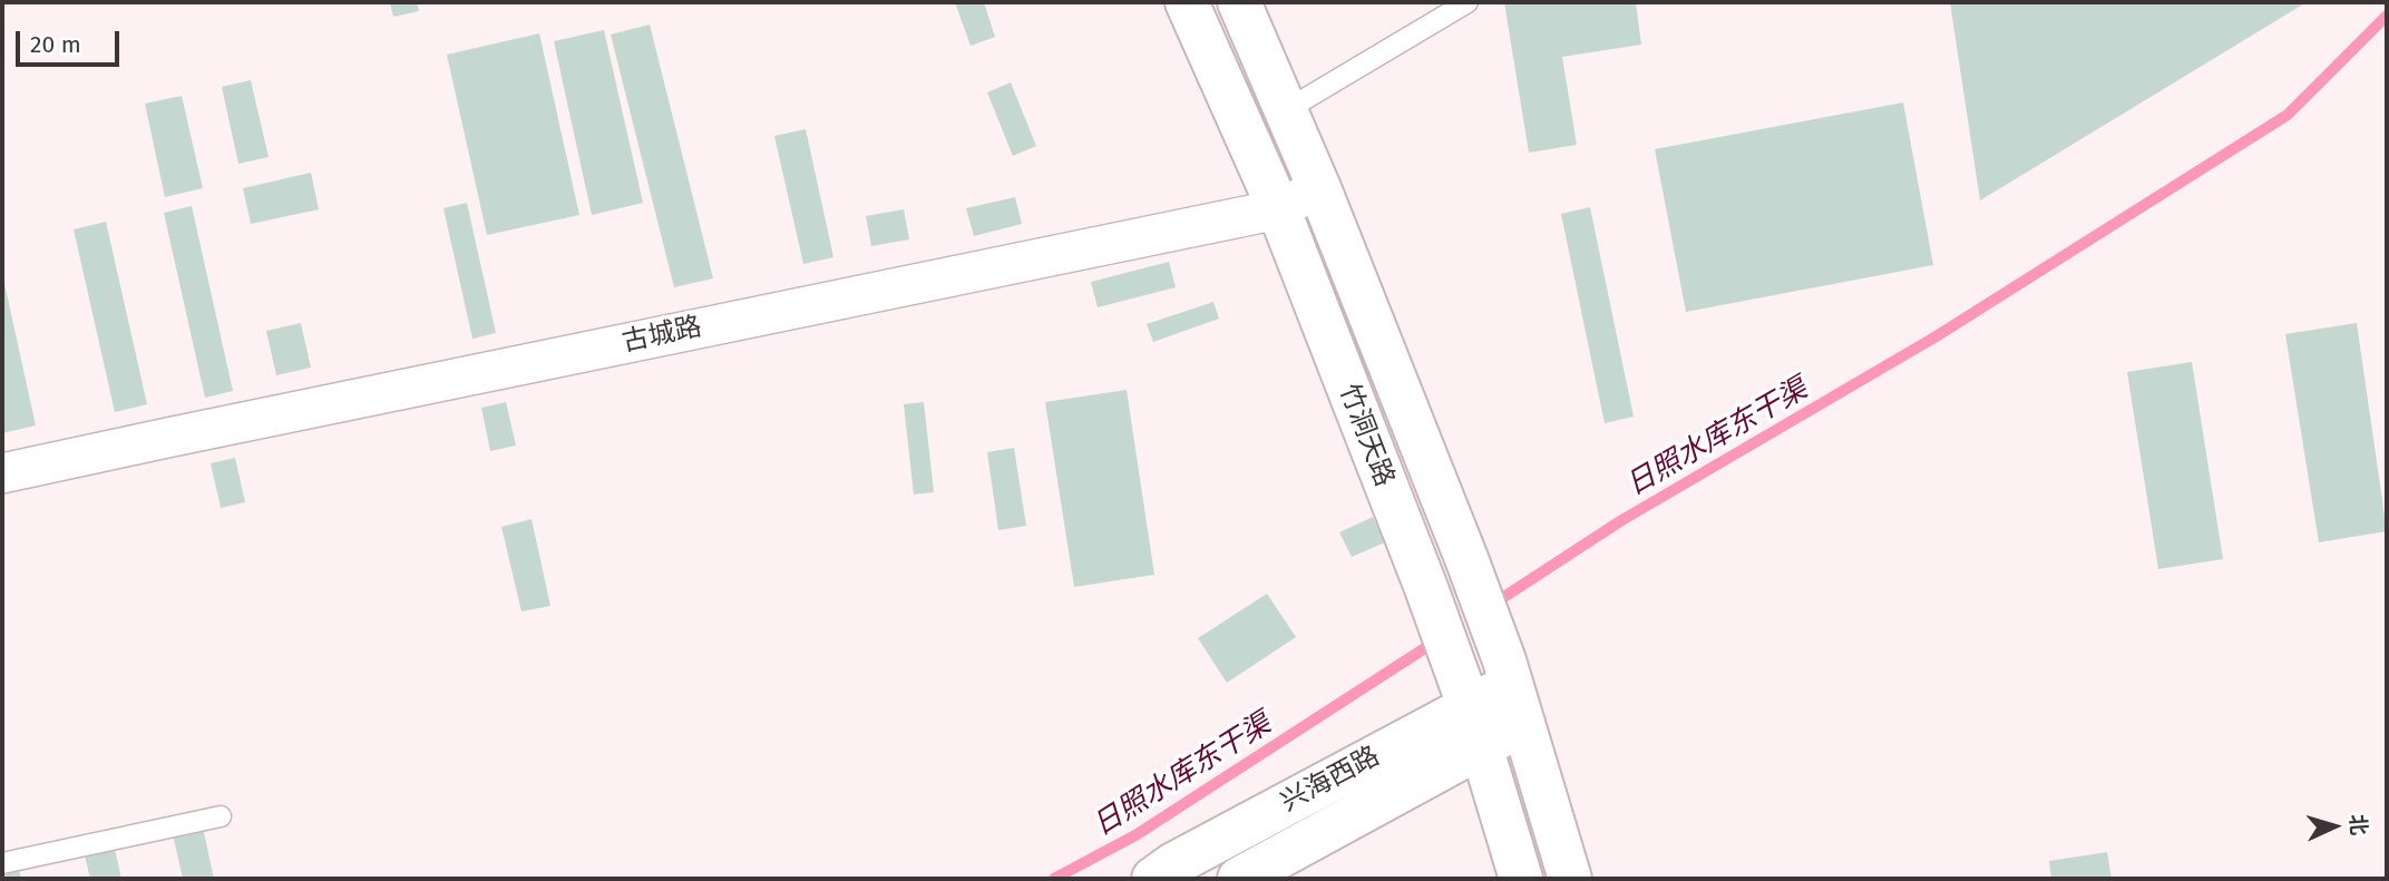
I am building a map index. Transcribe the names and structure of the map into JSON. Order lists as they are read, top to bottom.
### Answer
{
  "streets": {
    "main road": ["竹洞天路", "兴海西路"],
    "street": ["古城路"]
  },
  "crossings": [
    ["古城路", "竹洞天路"],
    ["竹洞天路", "兴海西路"]
  ],
  "water": ["日照水库东干渠"],
  "scale_bar": "20 m",
  "north": "right"
}
